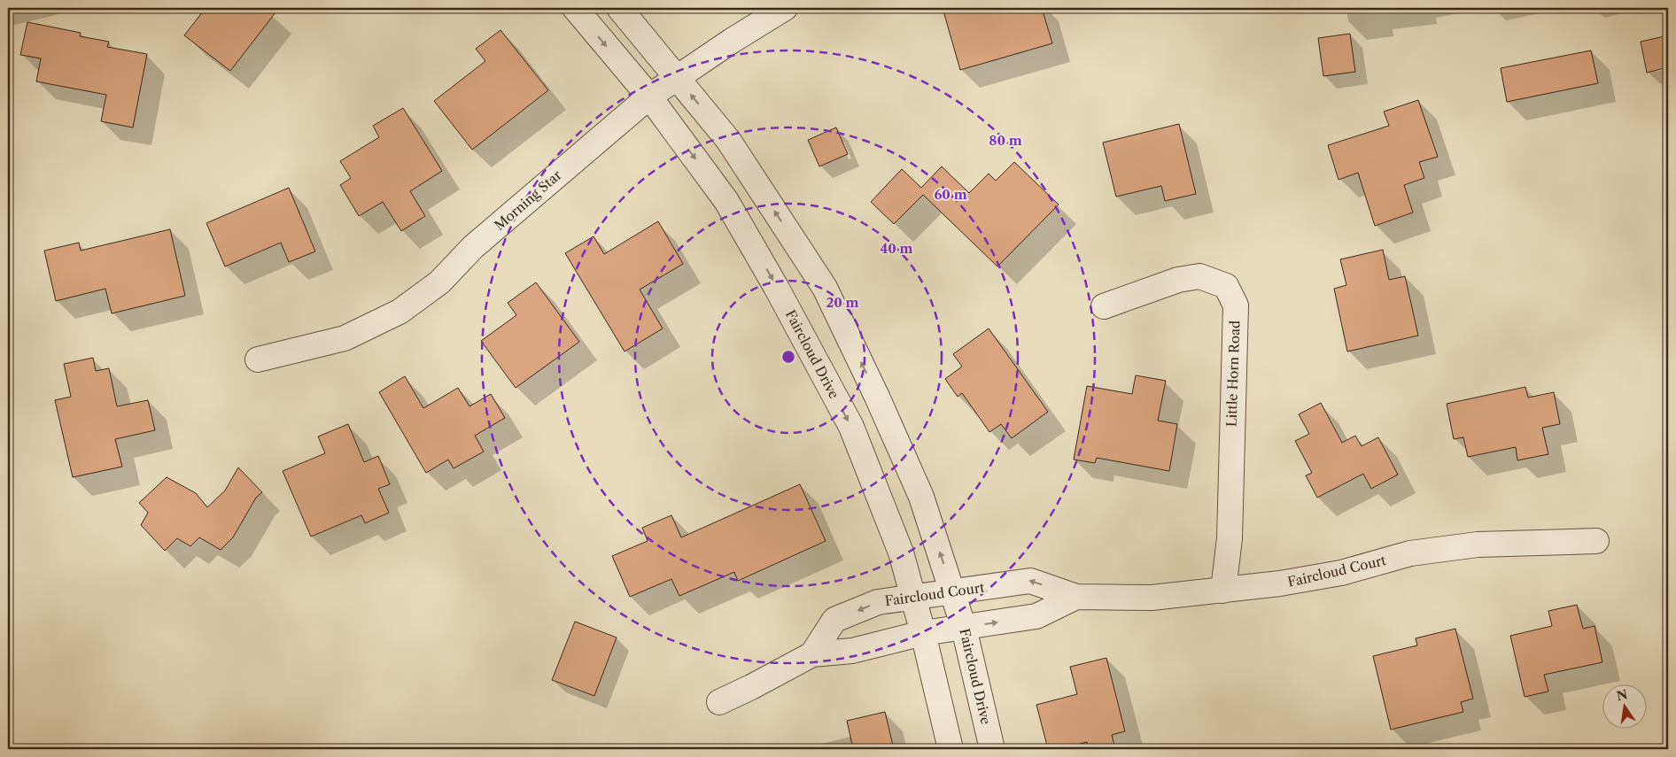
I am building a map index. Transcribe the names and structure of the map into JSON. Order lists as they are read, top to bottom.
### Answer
{
  "streets": {
    "street": [
      "Morning Star",
      "Faircloud Drive",
      "Little Horn Road",
      "Faircloud Court"
    ]
  },
  "crossings": [
    ["Morning Star", "Faircloud Drive"],
    ["Faircloud Drive", "Faircloud Court"],
    ["Little Horn Road", "Faircloud Court"]
  ],
  "north": "top",
  "rings": [
    "80 m",
    "60 m",
    "40 m",
    "20 m"
  ]
}
